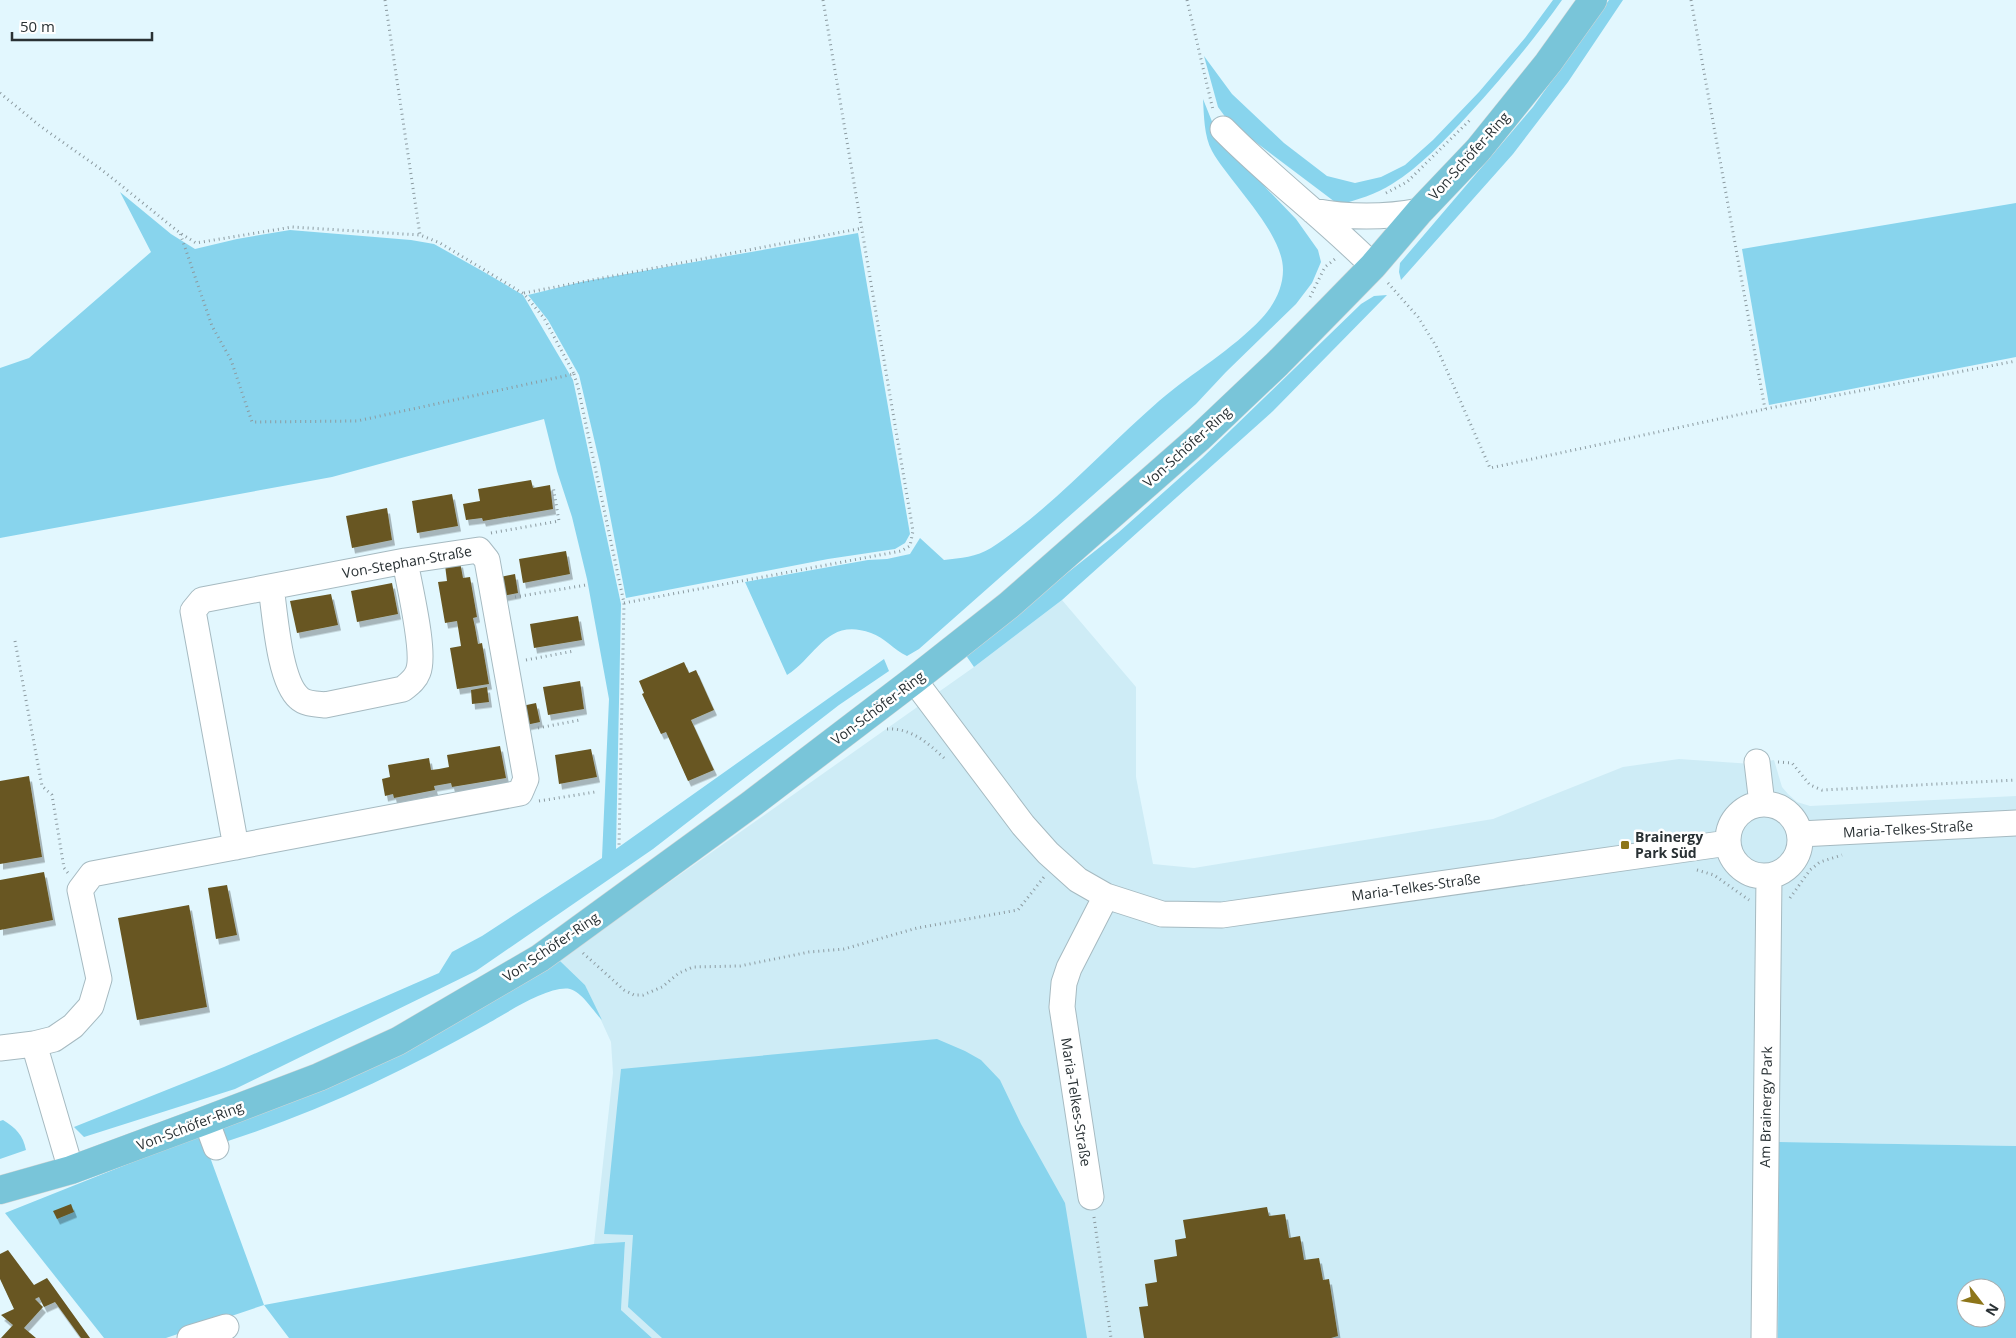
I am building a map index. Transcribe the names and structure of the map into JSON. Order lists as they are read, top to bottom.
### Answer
{
  "streets": {
    "main road": ["Von-Schöfer-Ring"],
    "street": ["Von-Stephan-Straße", "Maria-Telkes-Straße", "Am Brainergy Park"]
  },
  "crossings": [
    ["Von-Schöfer-Ring", "Maria-Telkes-Straße"],
    ["Maria-Telkes-Straße", "Am Brainergy Park"]
  ],
  "places": {
    "transit": ["Brainergy Park Süd"]
  },
  "scale_bar": "50 m",
  "north": "bottom right"
}
